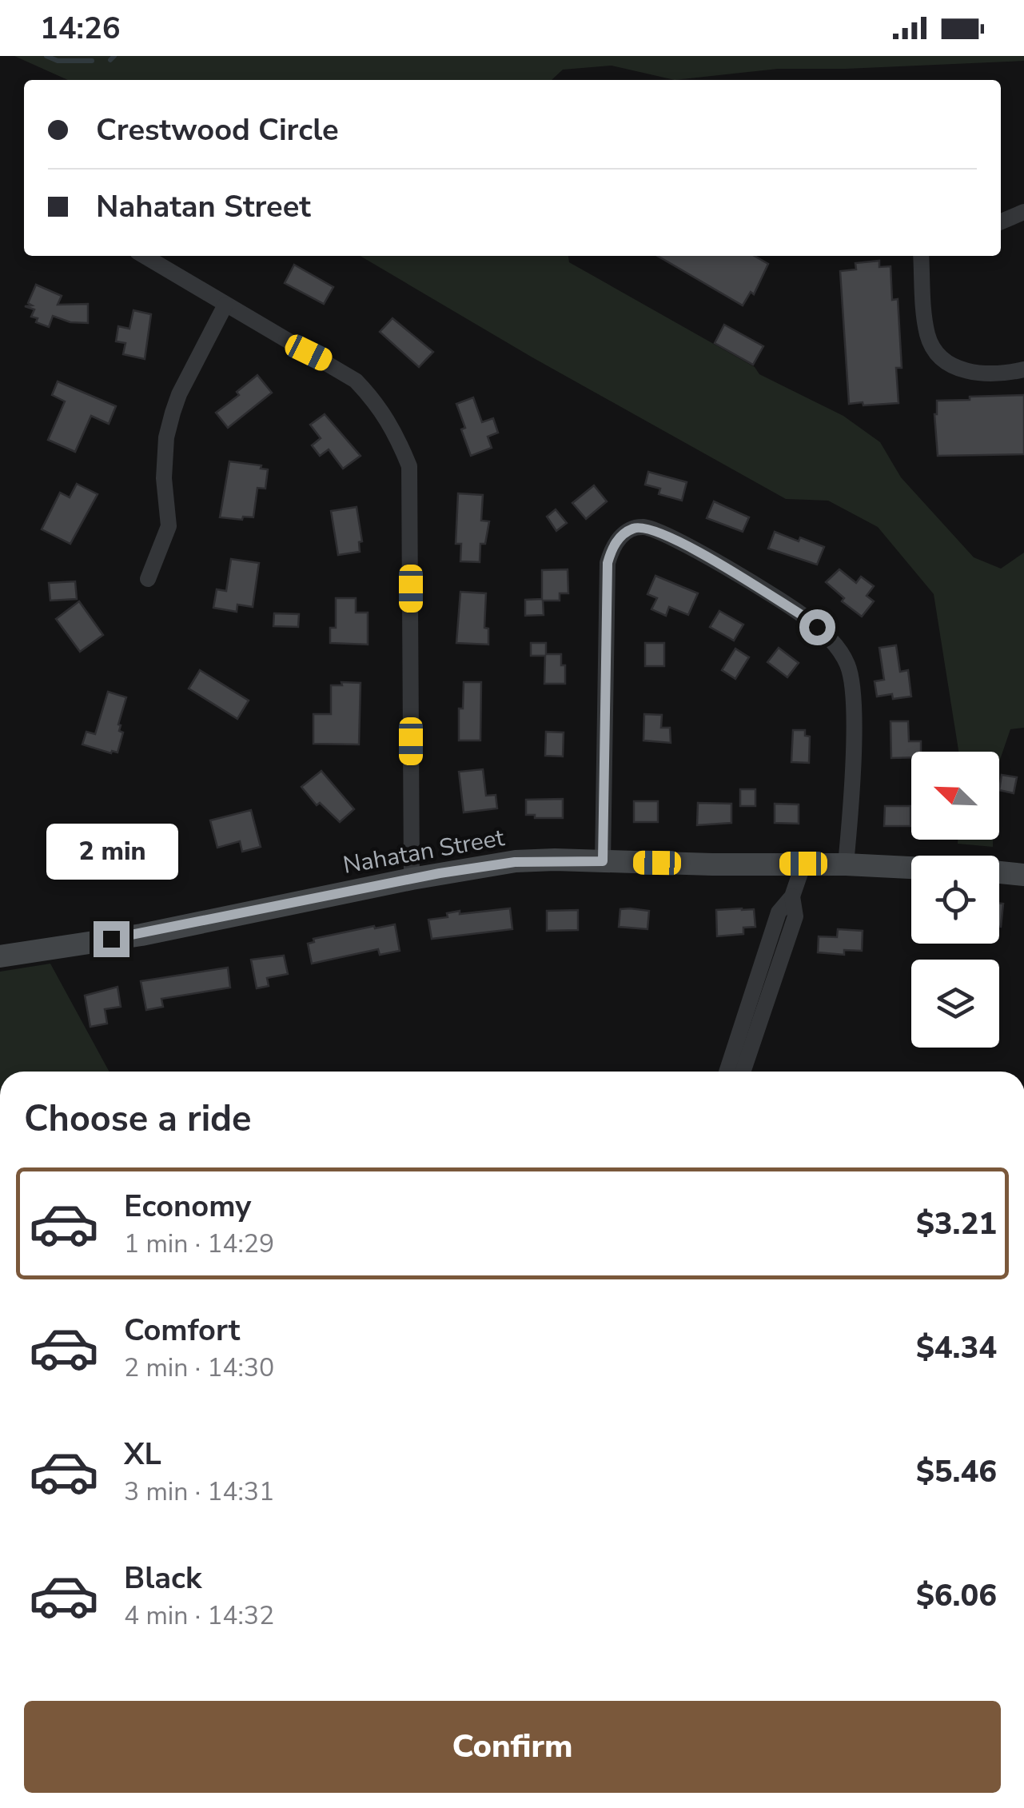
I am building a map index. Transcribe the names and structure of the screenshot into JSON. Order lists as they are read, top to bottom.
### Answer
{
  "streets": {
    "main road": ["Nahatan Street"]
  },
  "north": "top left",
  "page": {
    "status": "14:26",
    "banner": ["Crestwood Circle", "Nahatan Street"],
    "bubble": "2 min",
    "heading": "Choose a ride",
    "list": [
      {
        "name": "Economy",
        "note": "1 min · 14:29",
        "value": "$3.21"
      },
      {
        "name": "Comfort",
        "note": "2 min · 14:30",
        "value": "$4.34"
      },
      {
        "name": "XL",
        "note": "3 min · 14:31",
        "value": "$5.46"
      },
      {
        "name": "Black",
        "note": "4 min · 14:32",
        "value": "$6.06"
      }
    ],
    "buttons": "Confirm"
  }
}
